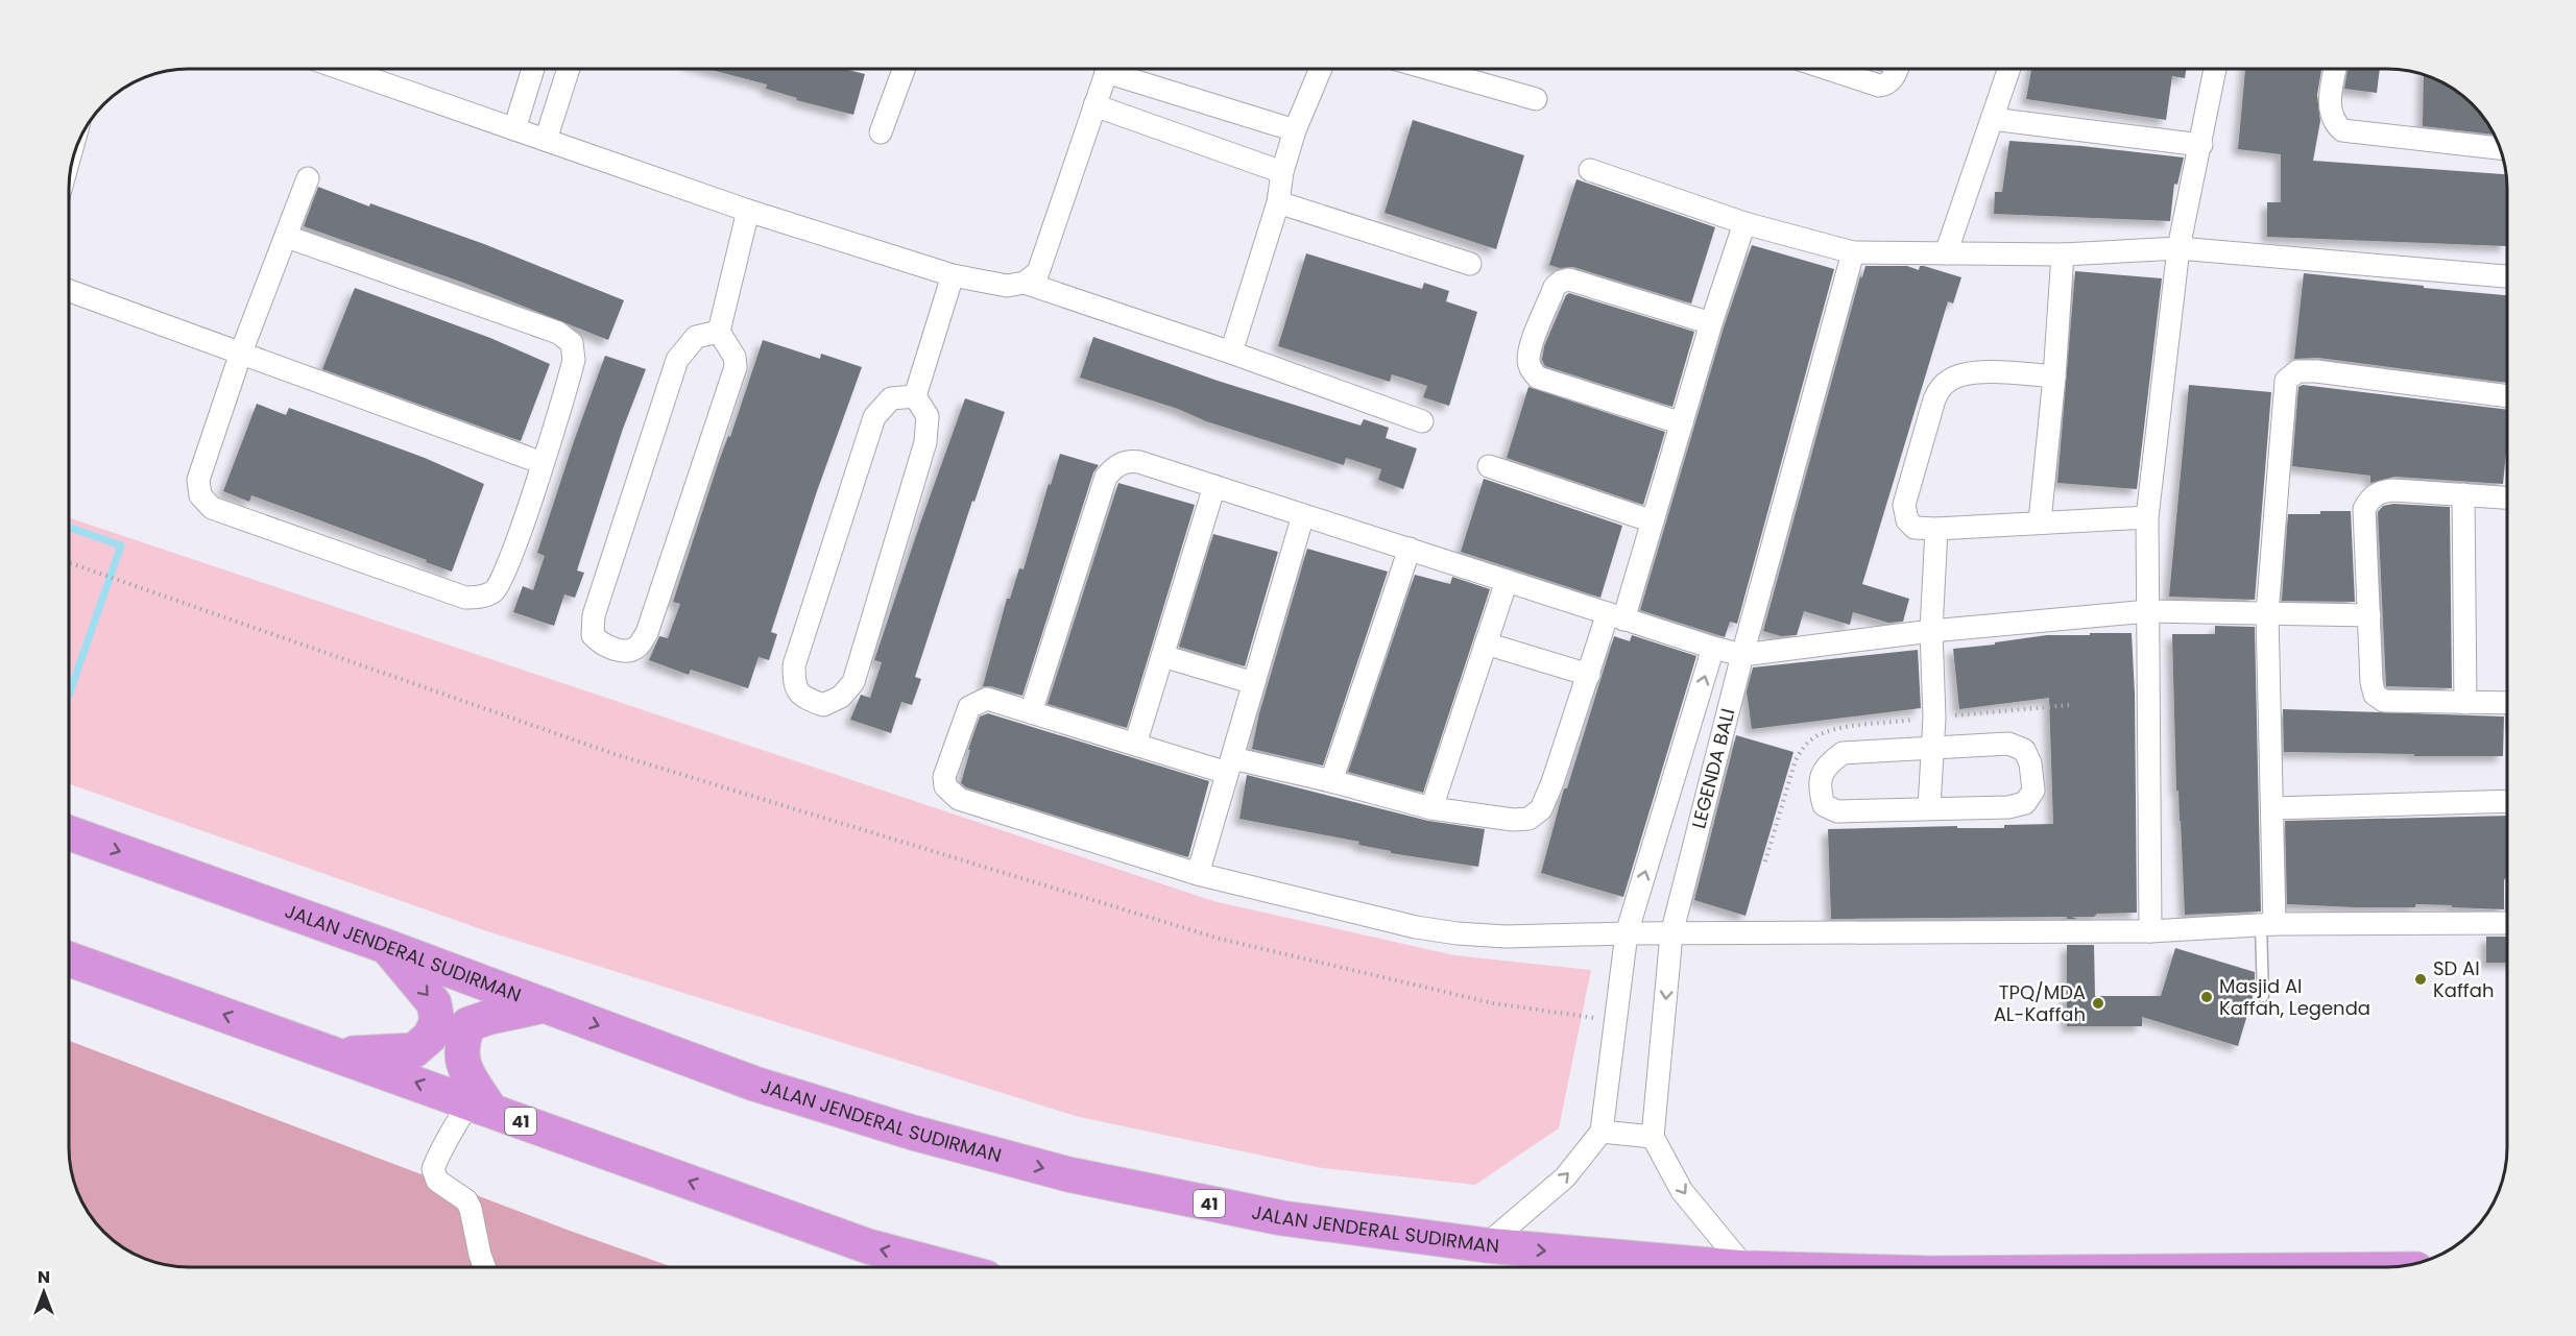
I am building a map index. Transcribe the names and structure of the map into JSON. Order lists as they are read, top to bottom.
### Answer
{
  "streets": {
    "highway": ["JALAN JENDERAL SUDIRMAN", "41"],
    "street": ["LEGENDA BALI"]
  },
  "places": ["SD Al Kaffah", "Masjid Al Kaffah, Legenda", "TPQ/MDA AL-Kaffah"],
  "north": "top"
}
